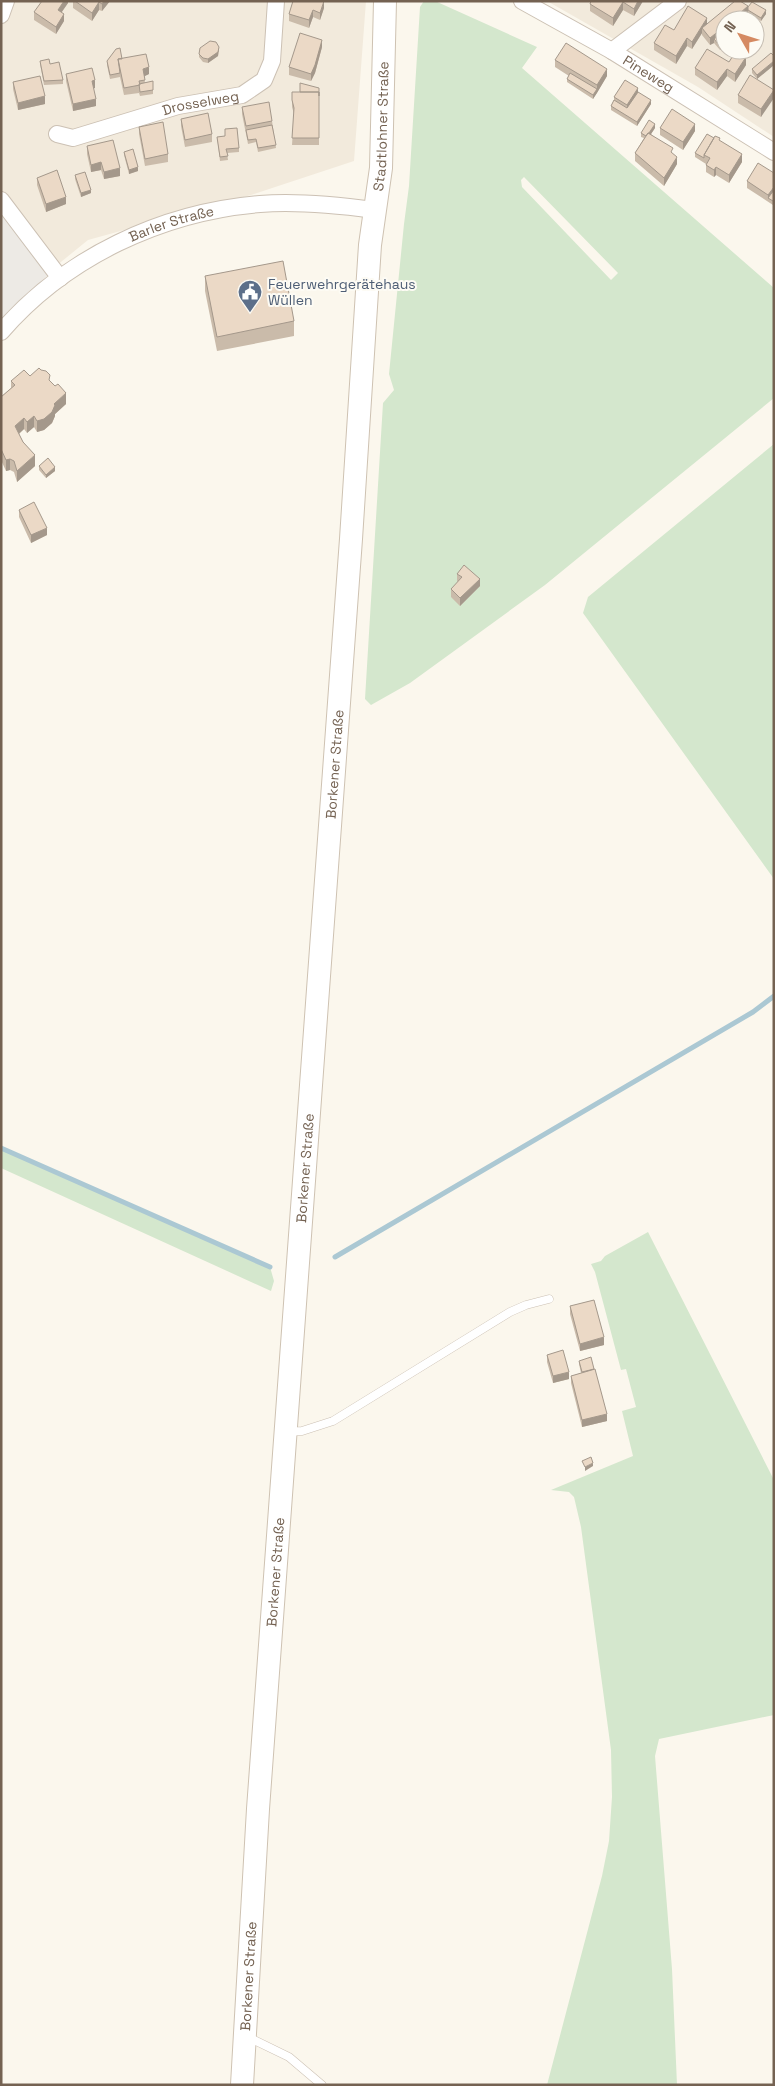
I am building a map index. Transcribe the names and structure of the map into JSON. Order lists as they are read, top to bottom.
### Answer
{
  "streets": {
    "main road": ["Stadtlohner Straße", "Borkener Straße"],
    "street": ["Pineweg", "Drosselweg", "Barler Straße"]
  },
  "crossings": [
    ["Stadtlohner Straße", "Barler Straße"],
    ["Stadtlohner Straße", "Borkener Straße"]
  ],
  "places": {
    "public building": ["Feuerwehrgerätehaus Wüllen"]
  },
  "north": "top left"
}
